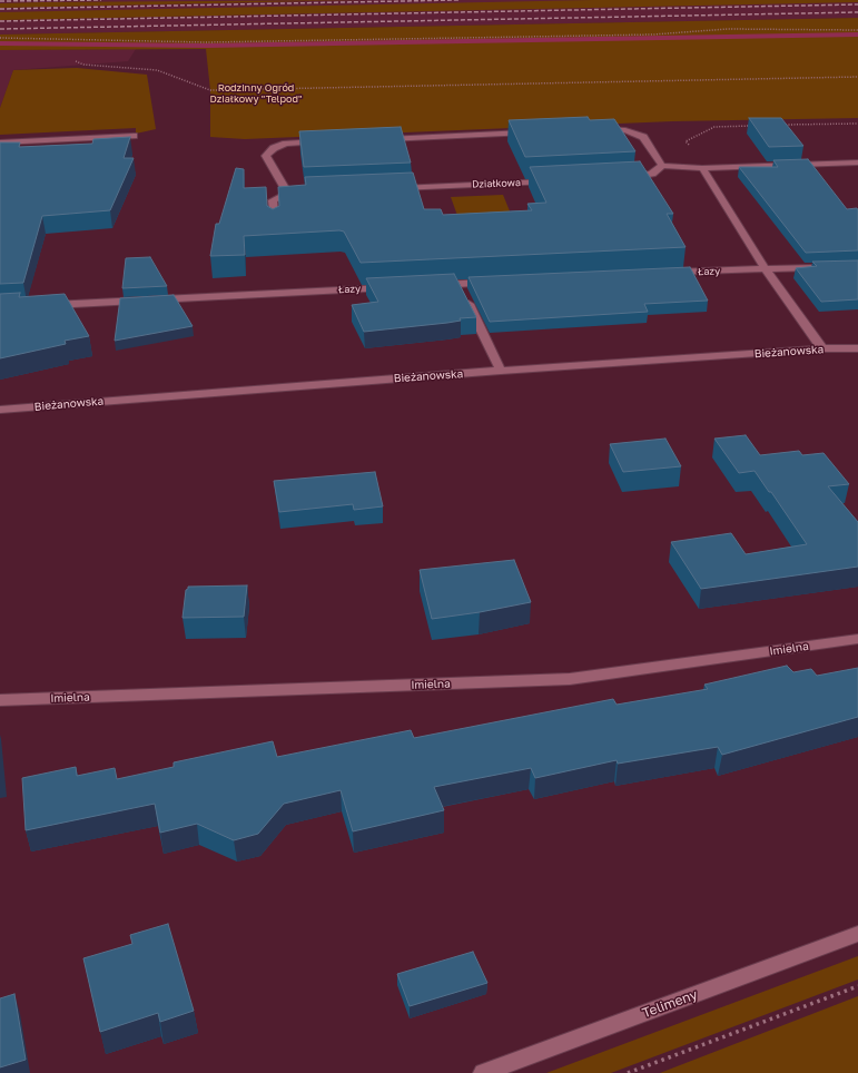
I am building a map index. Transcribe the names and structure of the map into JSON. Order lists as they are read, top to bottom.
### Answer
{
  "streets": {
    "street": [
      "Działkowa",
      "Łazy",
      "Bieżanowska",
      "Imielna",
      "Telimeny"
    ]
  },
  "parks": ["Rodzinny Ogród Działkowy \"Telpod\""]
}
